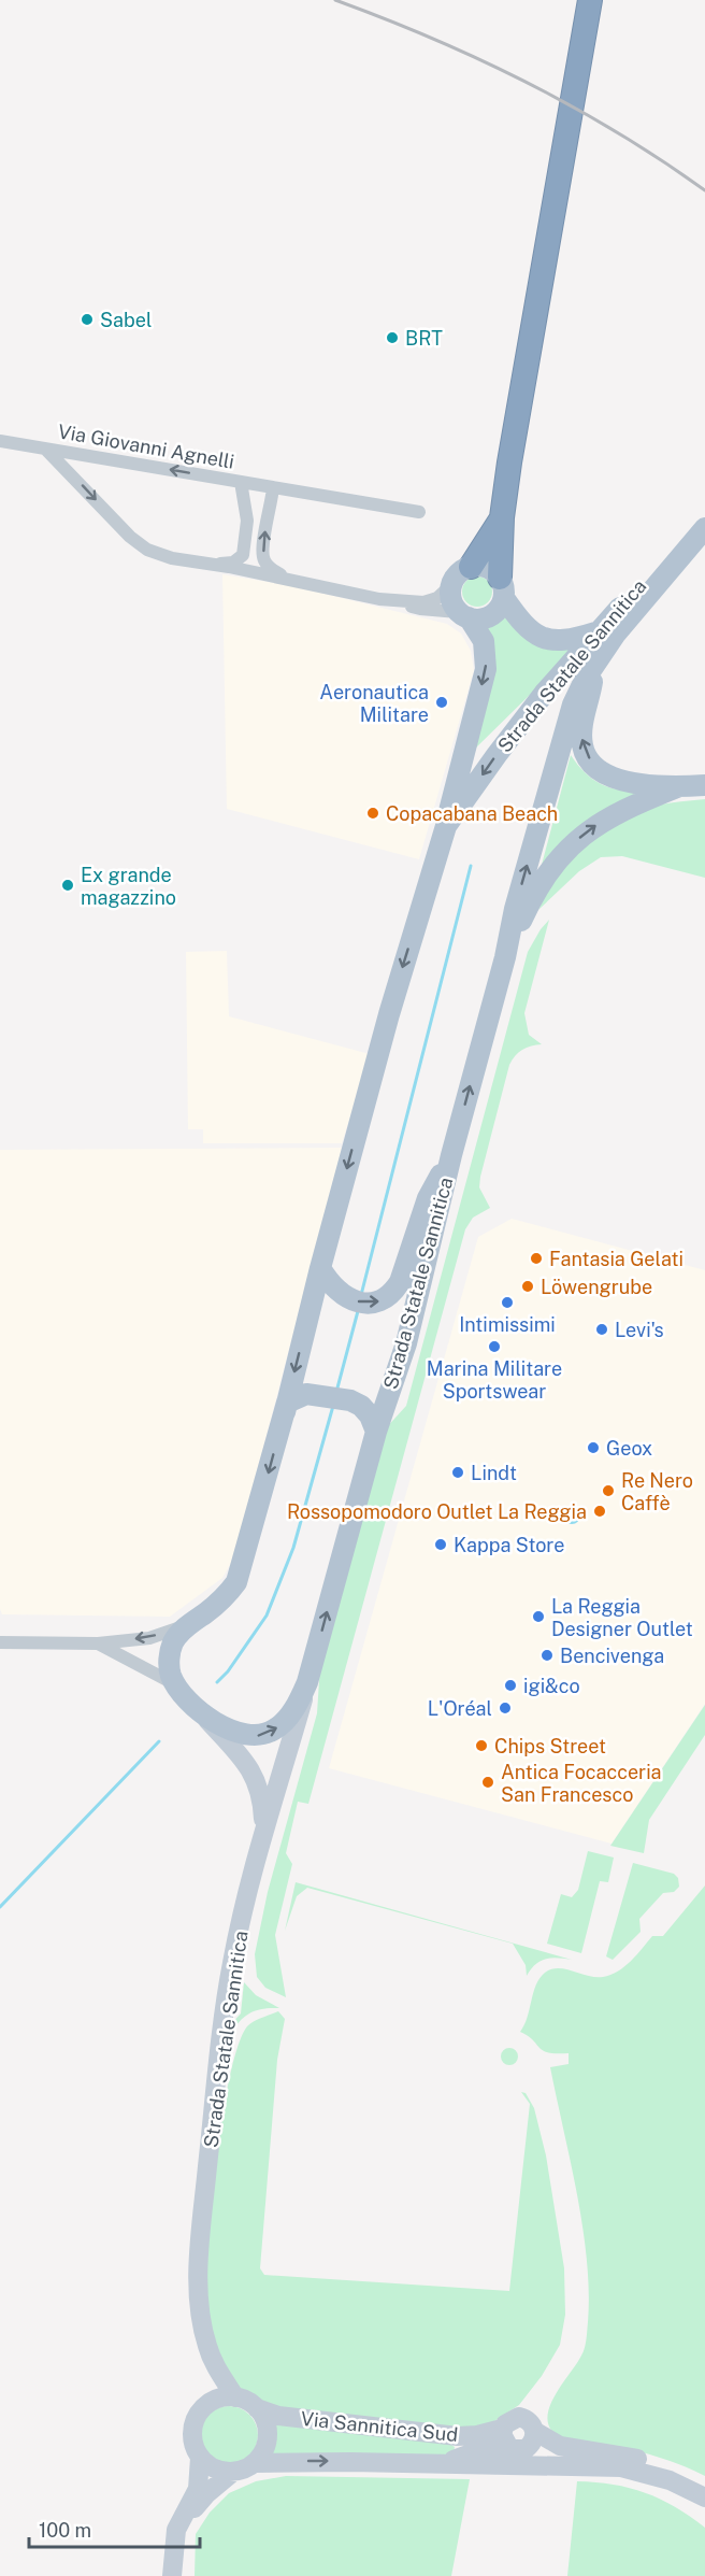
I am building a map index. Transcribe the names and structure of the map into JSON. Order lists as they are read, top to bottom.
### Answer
{
  "streets": {
    "main road": ["Strada Statale Sannitica", "Via Sannitica Sud"],
    "street": ["Via Giovanni Agnelli"]
  },
  "crossings": [
    ["Strada Statale Sannitica", "Via Sannitica Sud"]
  ],
  "one_way": ["Via Giovanni Agnelli"],
  "places": [
    "Sabel",
    "BRT",
    "Aeronautica Militare",
    "Copacabana Beach",
    "Ex grande magazzino",
    "Fantasia Gelati",
    "Löwengrube",
    "Intimissimi",
    "Levi's",
    "Marina Militare Sportswear",
    "Geox",
    "Lindt",
    "Re Nero Caffè",
    "Rossopomodoro Outlet La Reggia",
    "Kappa Store",
    "La Reggia Designer Outlet",
    "Bencivenga",
    "igi&co",
    "L'Oréal",
    "Chips Street",
    "Antica Focacceria San Francesco"
  ],
  "scale_bar": "100 m"
}
